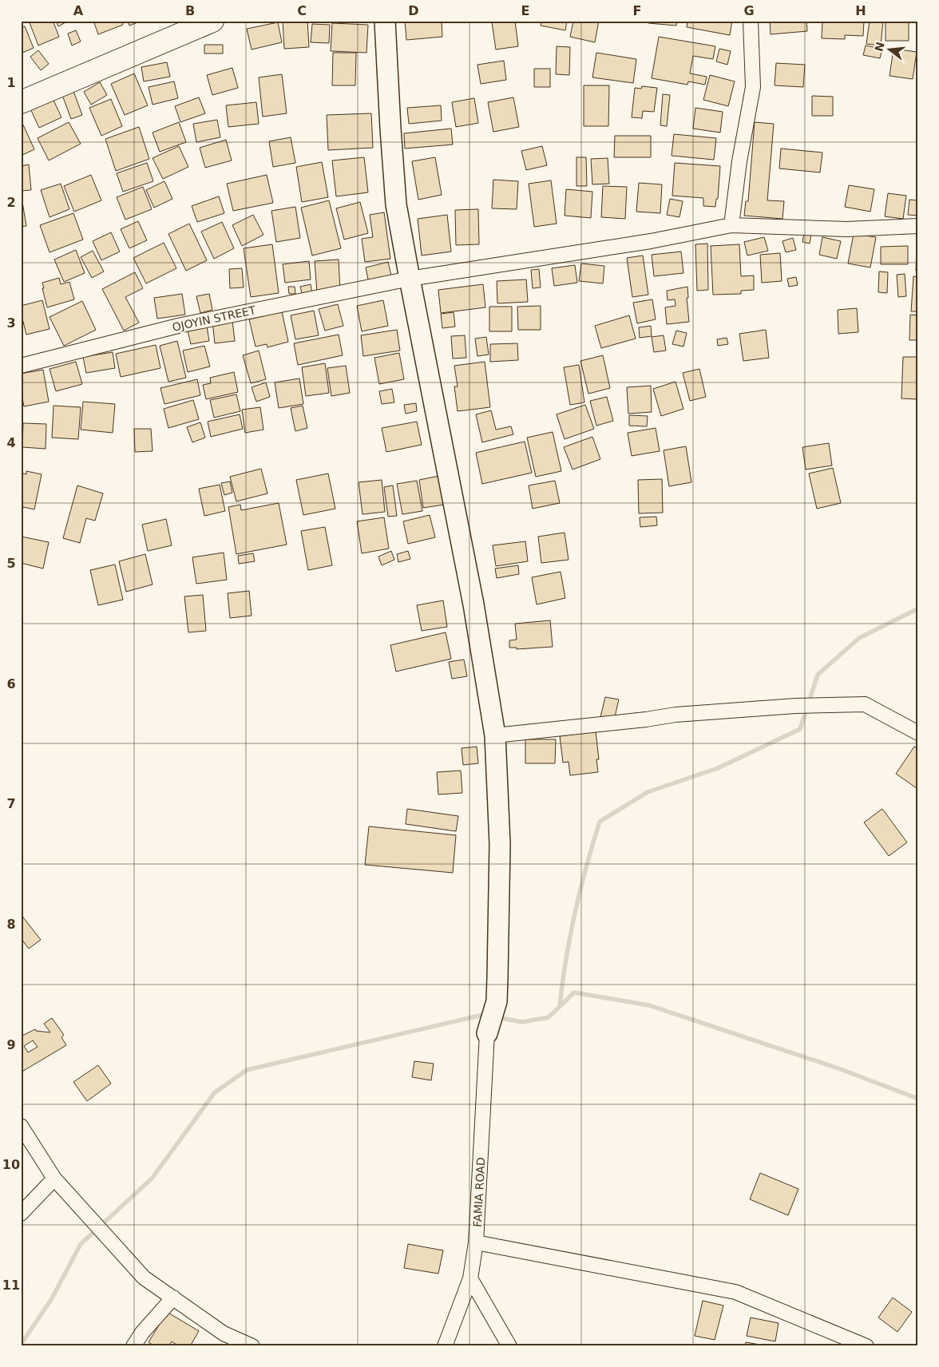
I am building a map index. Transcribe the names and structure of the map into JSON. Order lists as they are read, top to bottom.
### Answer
{
  "streets": {
    "street": ["OJOYIN STREET", "FAMIA ROAD"]
  },
  "north": "left",
  "grid": {
    "columns": [
      "A",
      "B",
      "C",
      "D",
      "E",
      "F",
      "G",
      "H"
    ],
    "rows": [
      "1",
      "2",
      "3",
      "4",
      "5",
      "6",
      "7",
      "8",
      "9",
      "10",
      "11"
    ]
  }
}
